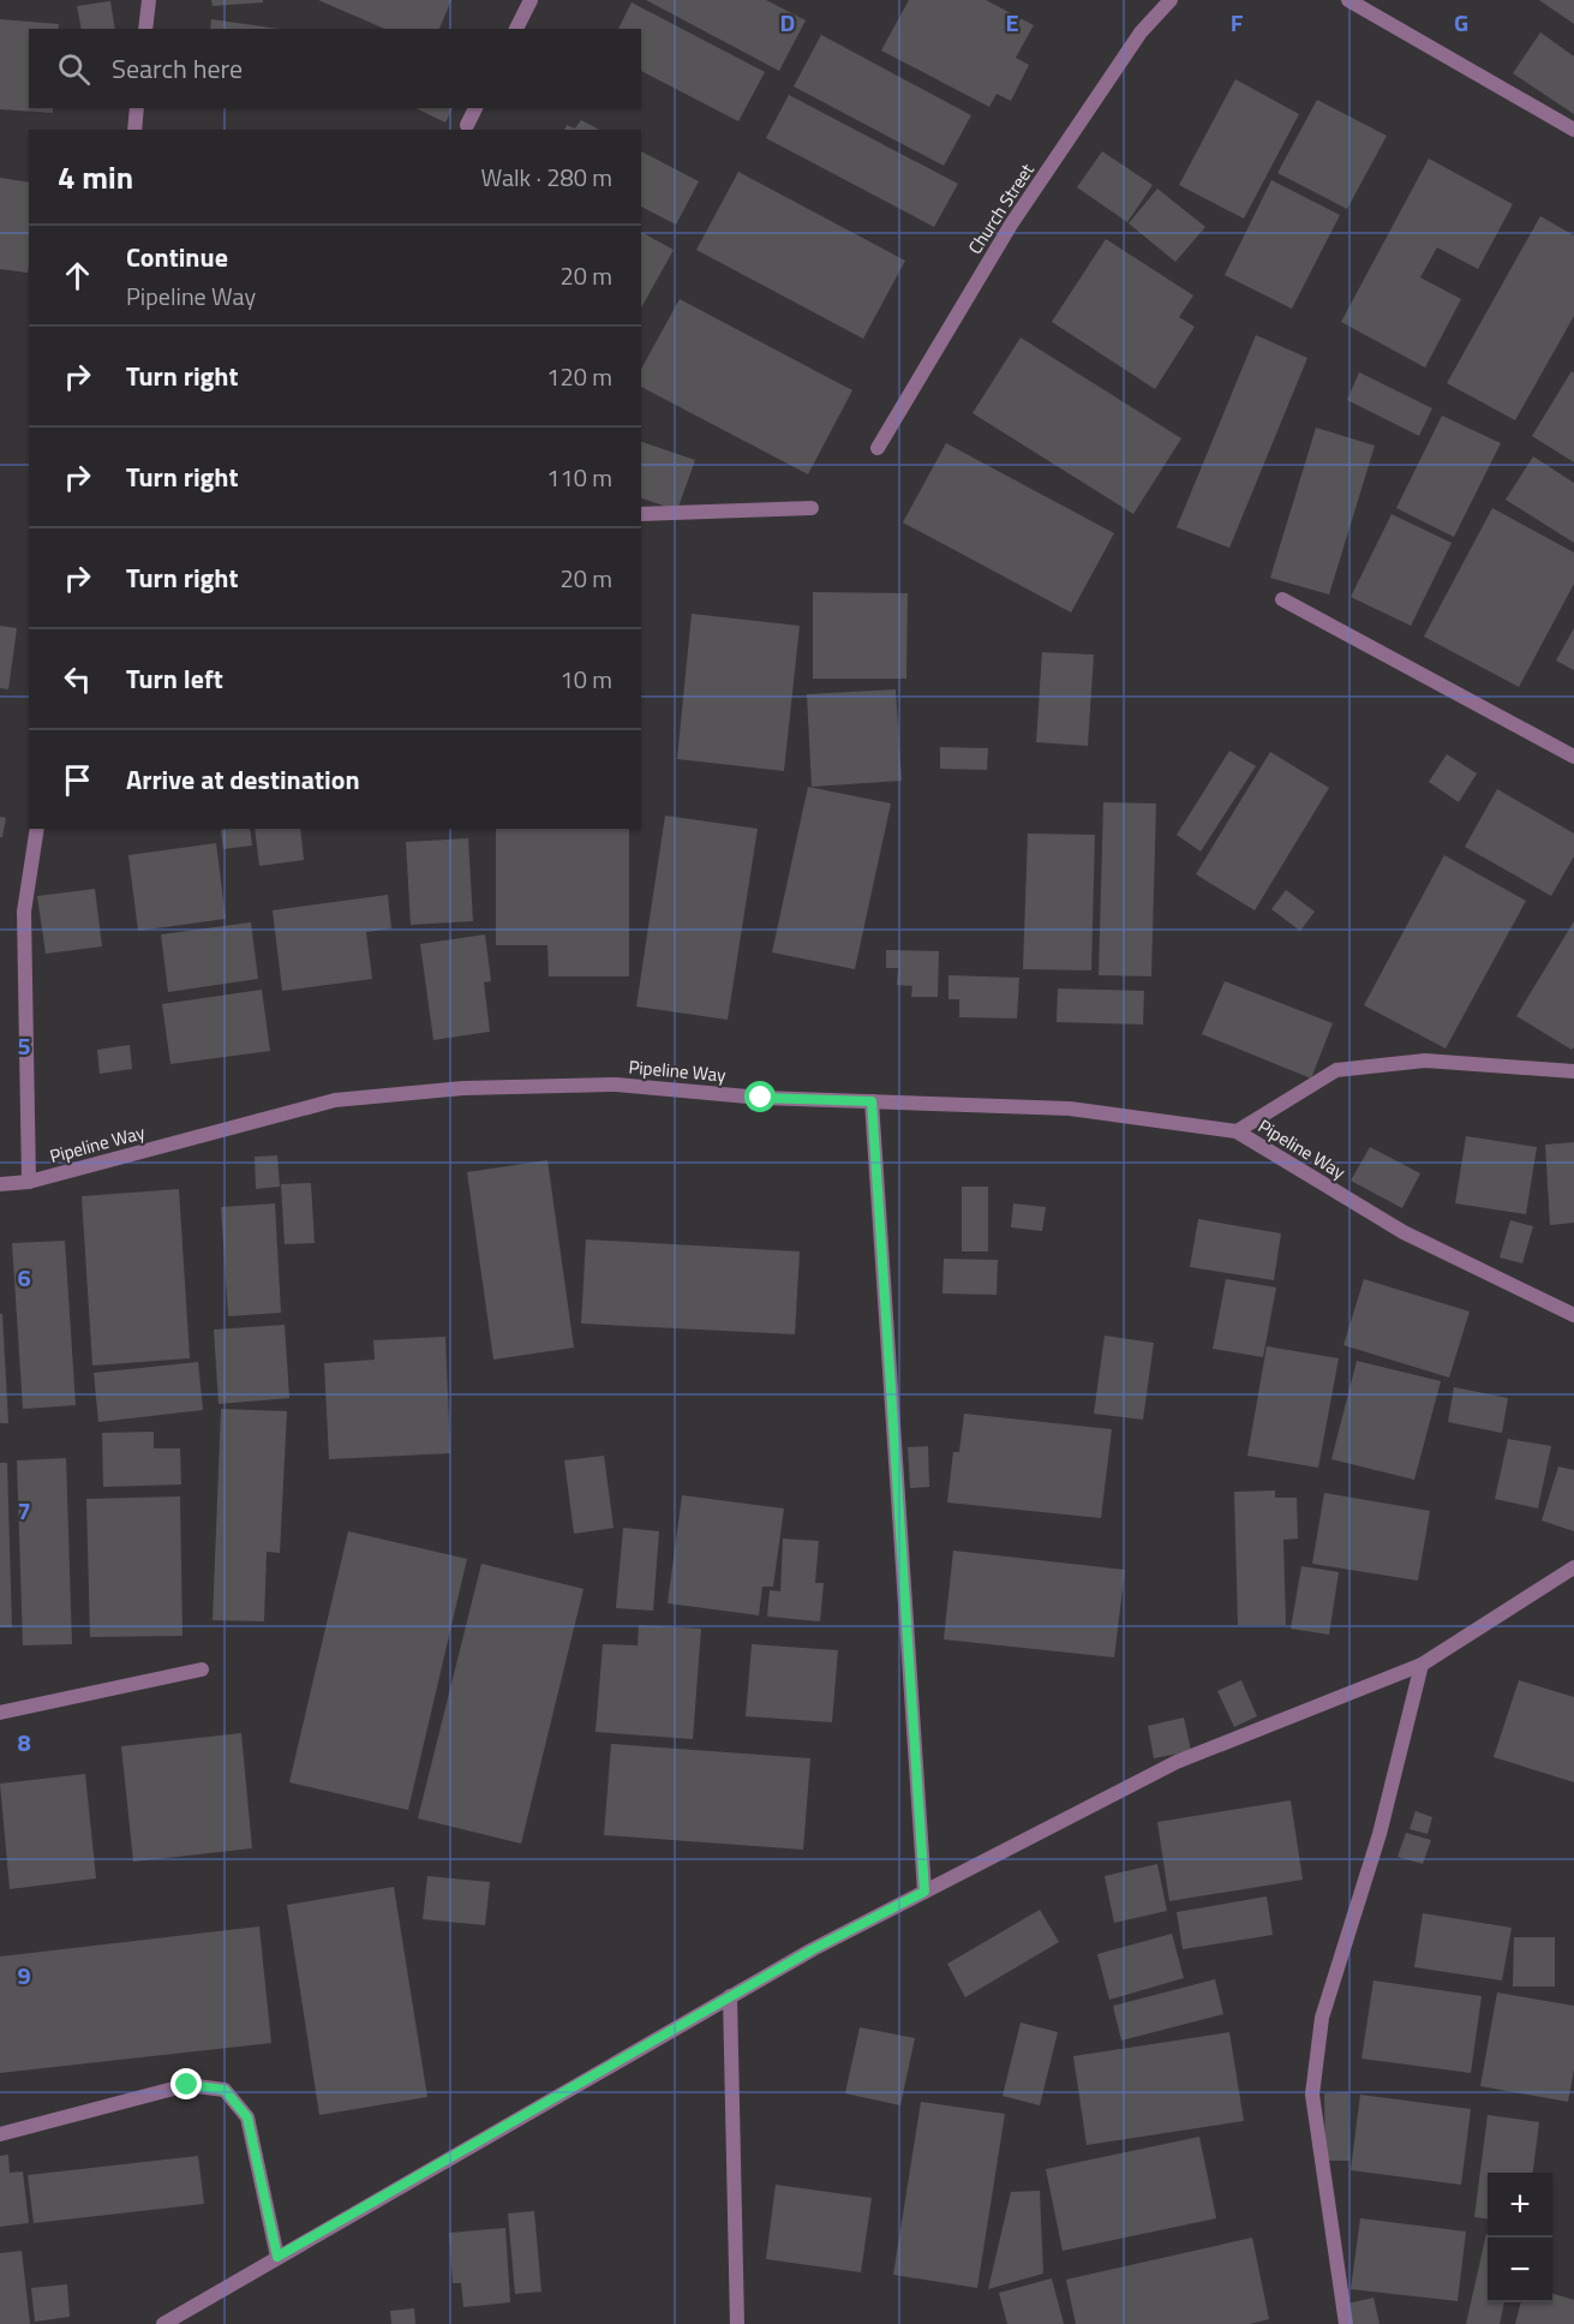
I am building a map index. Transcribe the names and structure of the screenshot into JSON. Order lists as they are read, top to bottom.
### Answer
{
  "streets": {
    "street": ["Church Street", "Pipeline Way"]
  },
  "page": {
    "search": "Search here",
    "heading": ["4 min", "Walk · 280 m"],
    "list": [
      ["Continue", "Pipeline Way", "20 m"],
      ["Turn right", "120 m"],
      ["Turn right", "110 m"],
      ["Turn right", "20 m"],
      ["Turn left", "10 m"],
      "Arrive at destination"
    ],
    "map_buttons": ["+", "−"]
  },
  "grid": {
    "columns": [
      "D",
      "E",
      "F",
      "G"
    ],
    "rows": [
      "5",
      "6",
      "7",
      "8",
      "9"
    ]
  }
}
